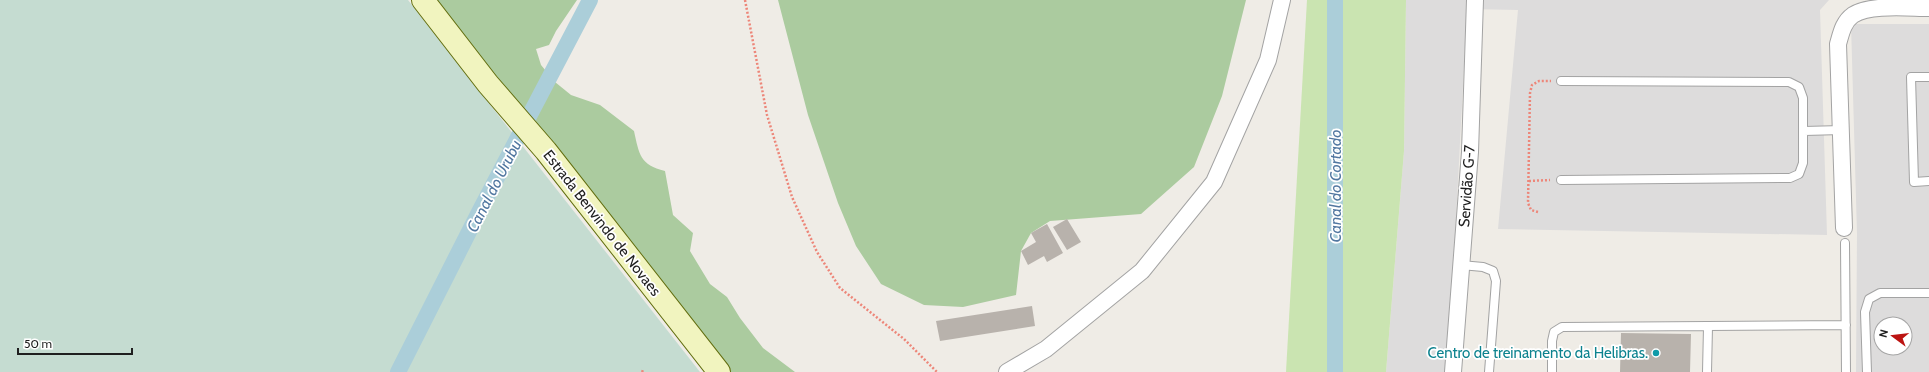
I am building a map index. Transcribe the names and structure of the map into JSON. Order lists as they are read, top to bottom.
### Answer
{
  "streets": {
    "street": ["Servidão G-7", "Estrada Benvindo de Novaes"]
  },
  "water": ["Canal do Urubu", "Canal do Cortado"],
  "places": ["Centro de treinamento da Helibras."],
  "scale_bar": "50 m",
  "north": "left"
}
